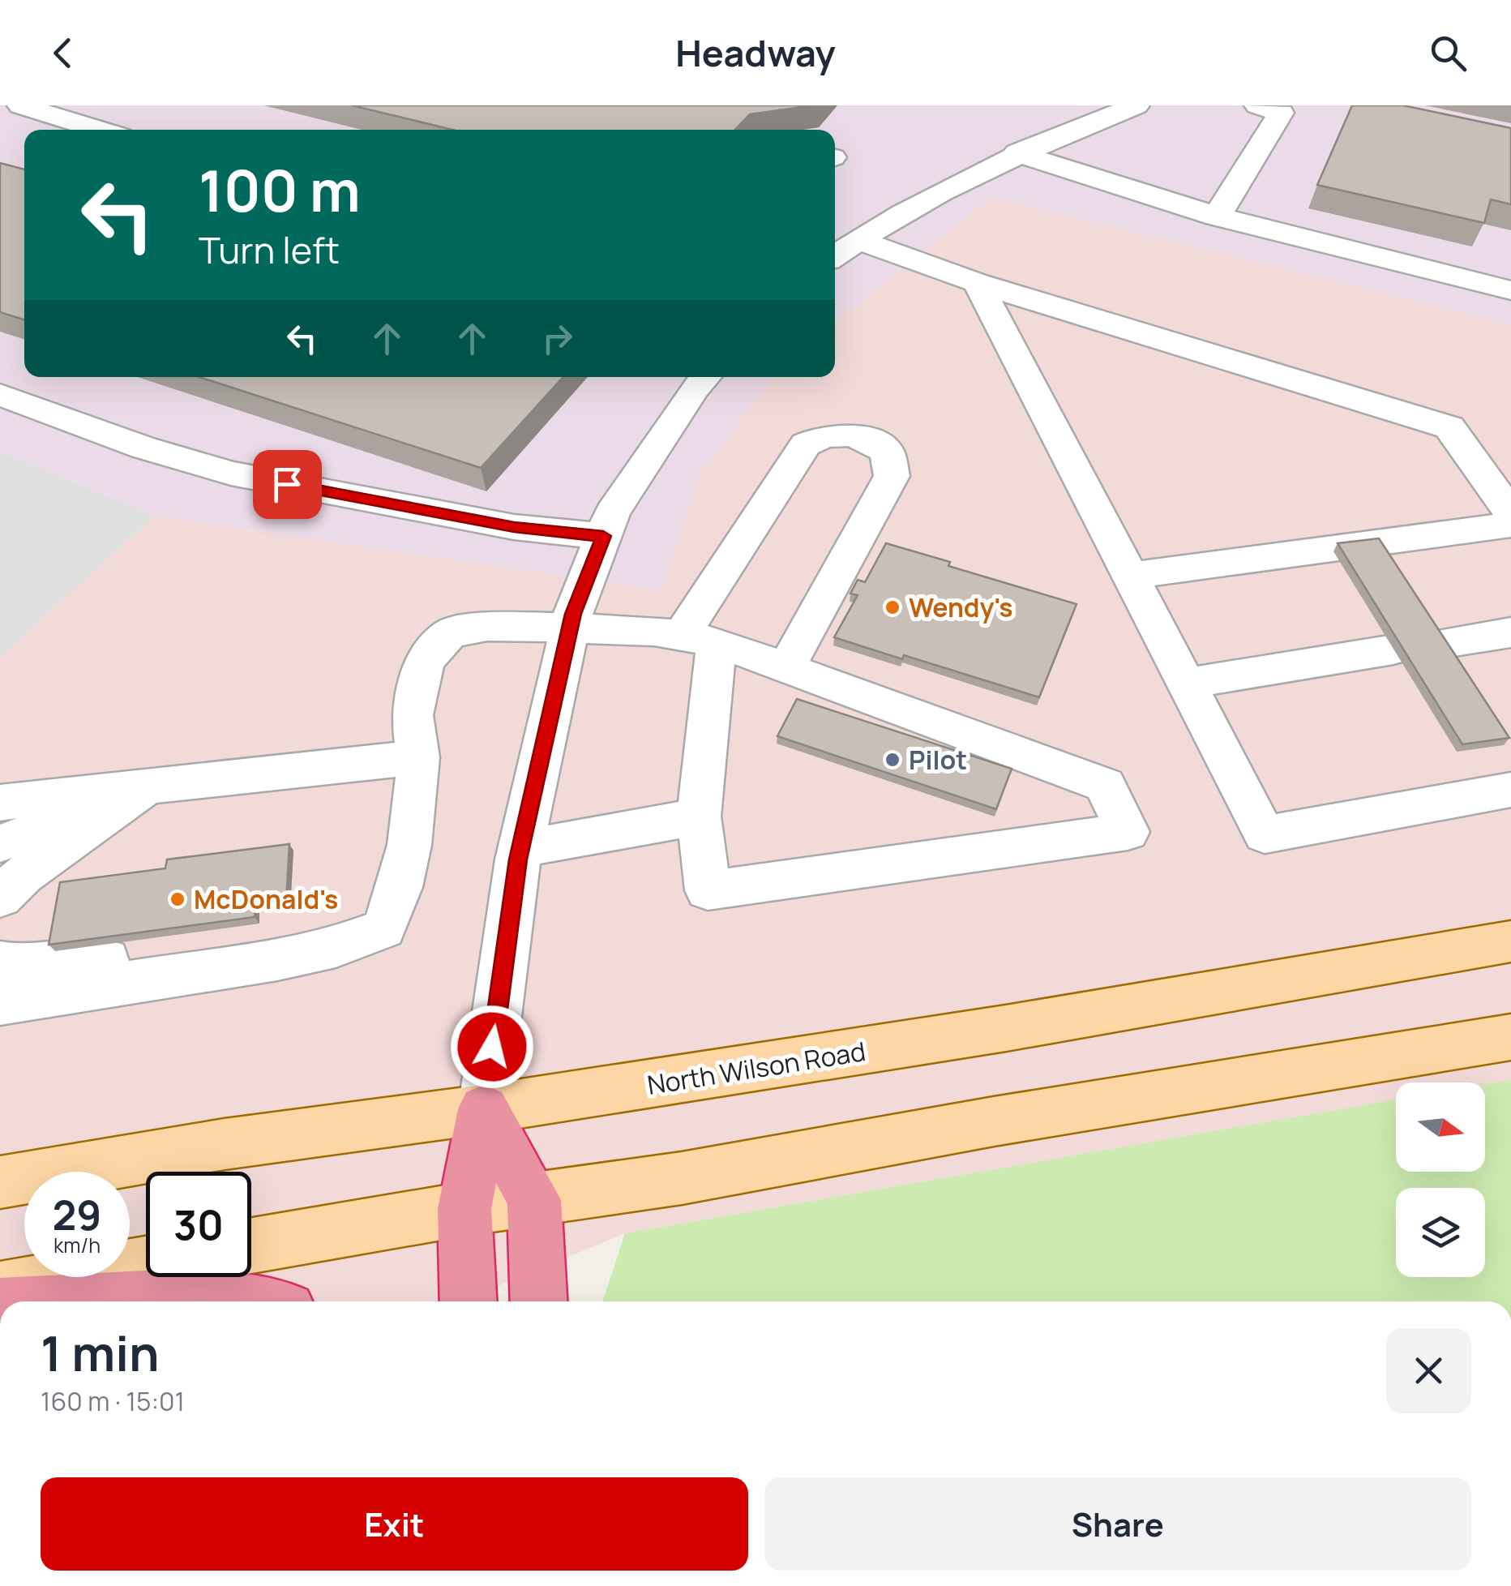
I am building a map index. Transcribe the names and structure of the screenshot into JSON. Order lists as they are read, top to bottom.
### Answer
{
  "streets": {
    "main road": ["North Wilson Road"]
  },
  "places": ["Wendy's", "Pilot", "McDonald's"],
  "north": "right",
  "page": {
    "header": "Headway",
    "turn": ["100 m", "Turn left"],
    "speed": "29 km/h",
    "limit": "30",
    "heading": ["1 min", "160 m · 15:01"],
    "buttons": ["Exit", "Share"]
  }
}
